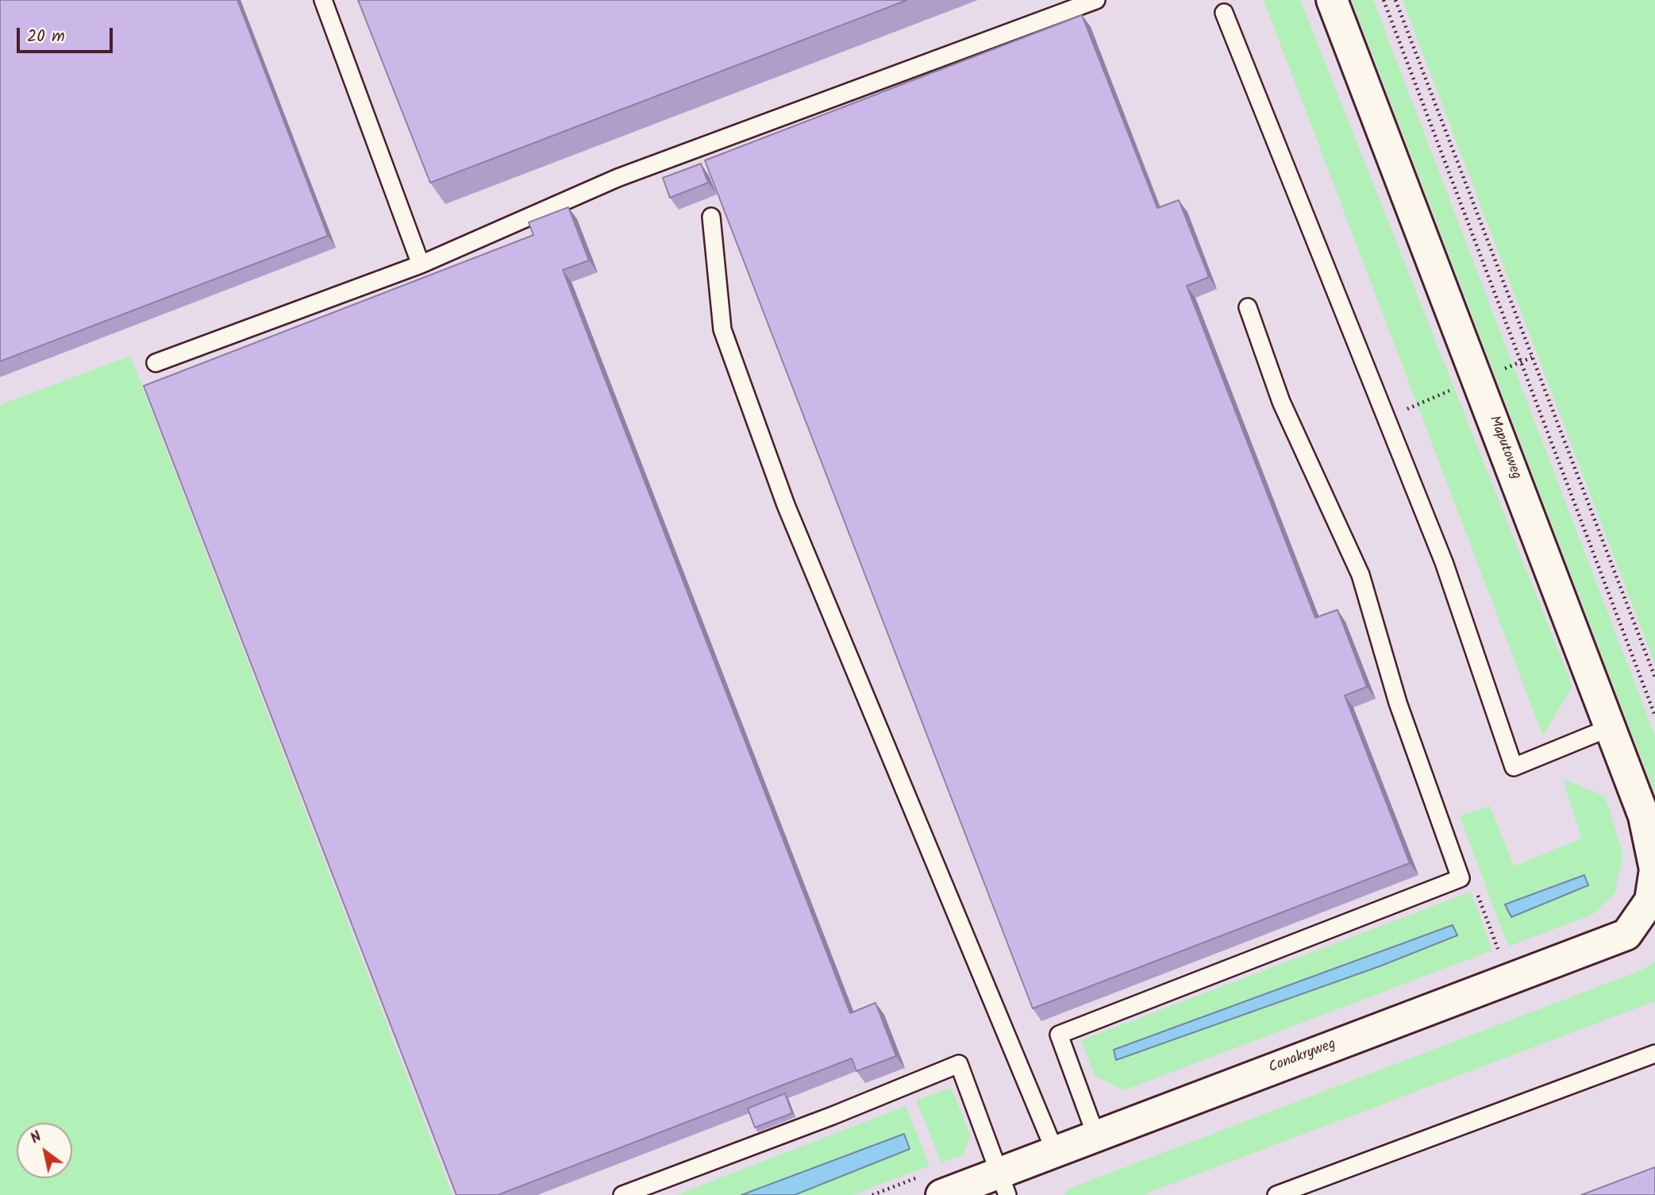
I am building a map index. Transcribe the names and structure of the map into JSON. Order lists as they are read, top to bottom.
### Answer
{
  "streets": {
    "street": ["Maputoweg", "Conakryweg"]
  },
  "crossings": [
    ["Maputoweg", "Conakryweg"]
  ],
  "scale_bar": "20 m",
  "north": "top left"
}
